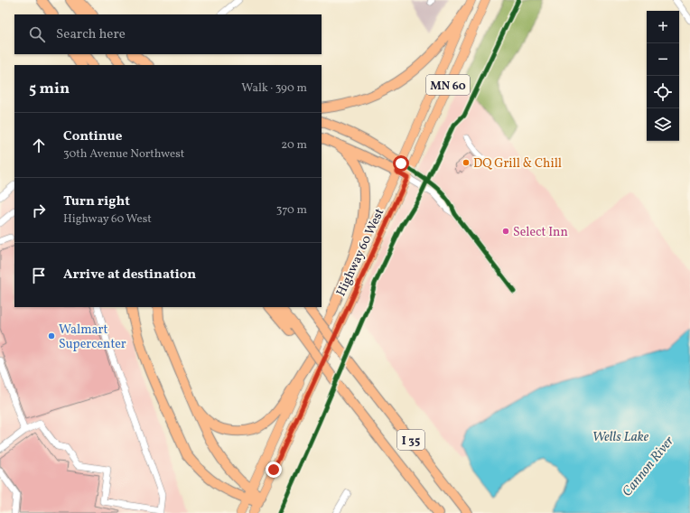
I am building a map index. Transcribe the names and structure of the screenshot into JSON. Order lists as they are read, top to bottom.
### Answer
{
  "streets": {
    "highway": ["I 35"],
    "main road": ["MN 60", "Highway 60 West"]
  },
  "water": ["Wells Lake", "Cannon River"],
  "places": ["DQ Grill & Chill", "Select Inn", "Walmart Supercenter"],
  "page": {
    "map_buttons": ["+", "−"],
    "search": "Search here",
    "heading": ["5 min", "Walk · 390 m"],
    "list": [
      ["Continue", "30th Avenue Northwest", "20 m"],
      ["Turn right", "Highway 60 West", "370 m"],
      "Arrive at destination"
    ]
  }
}
